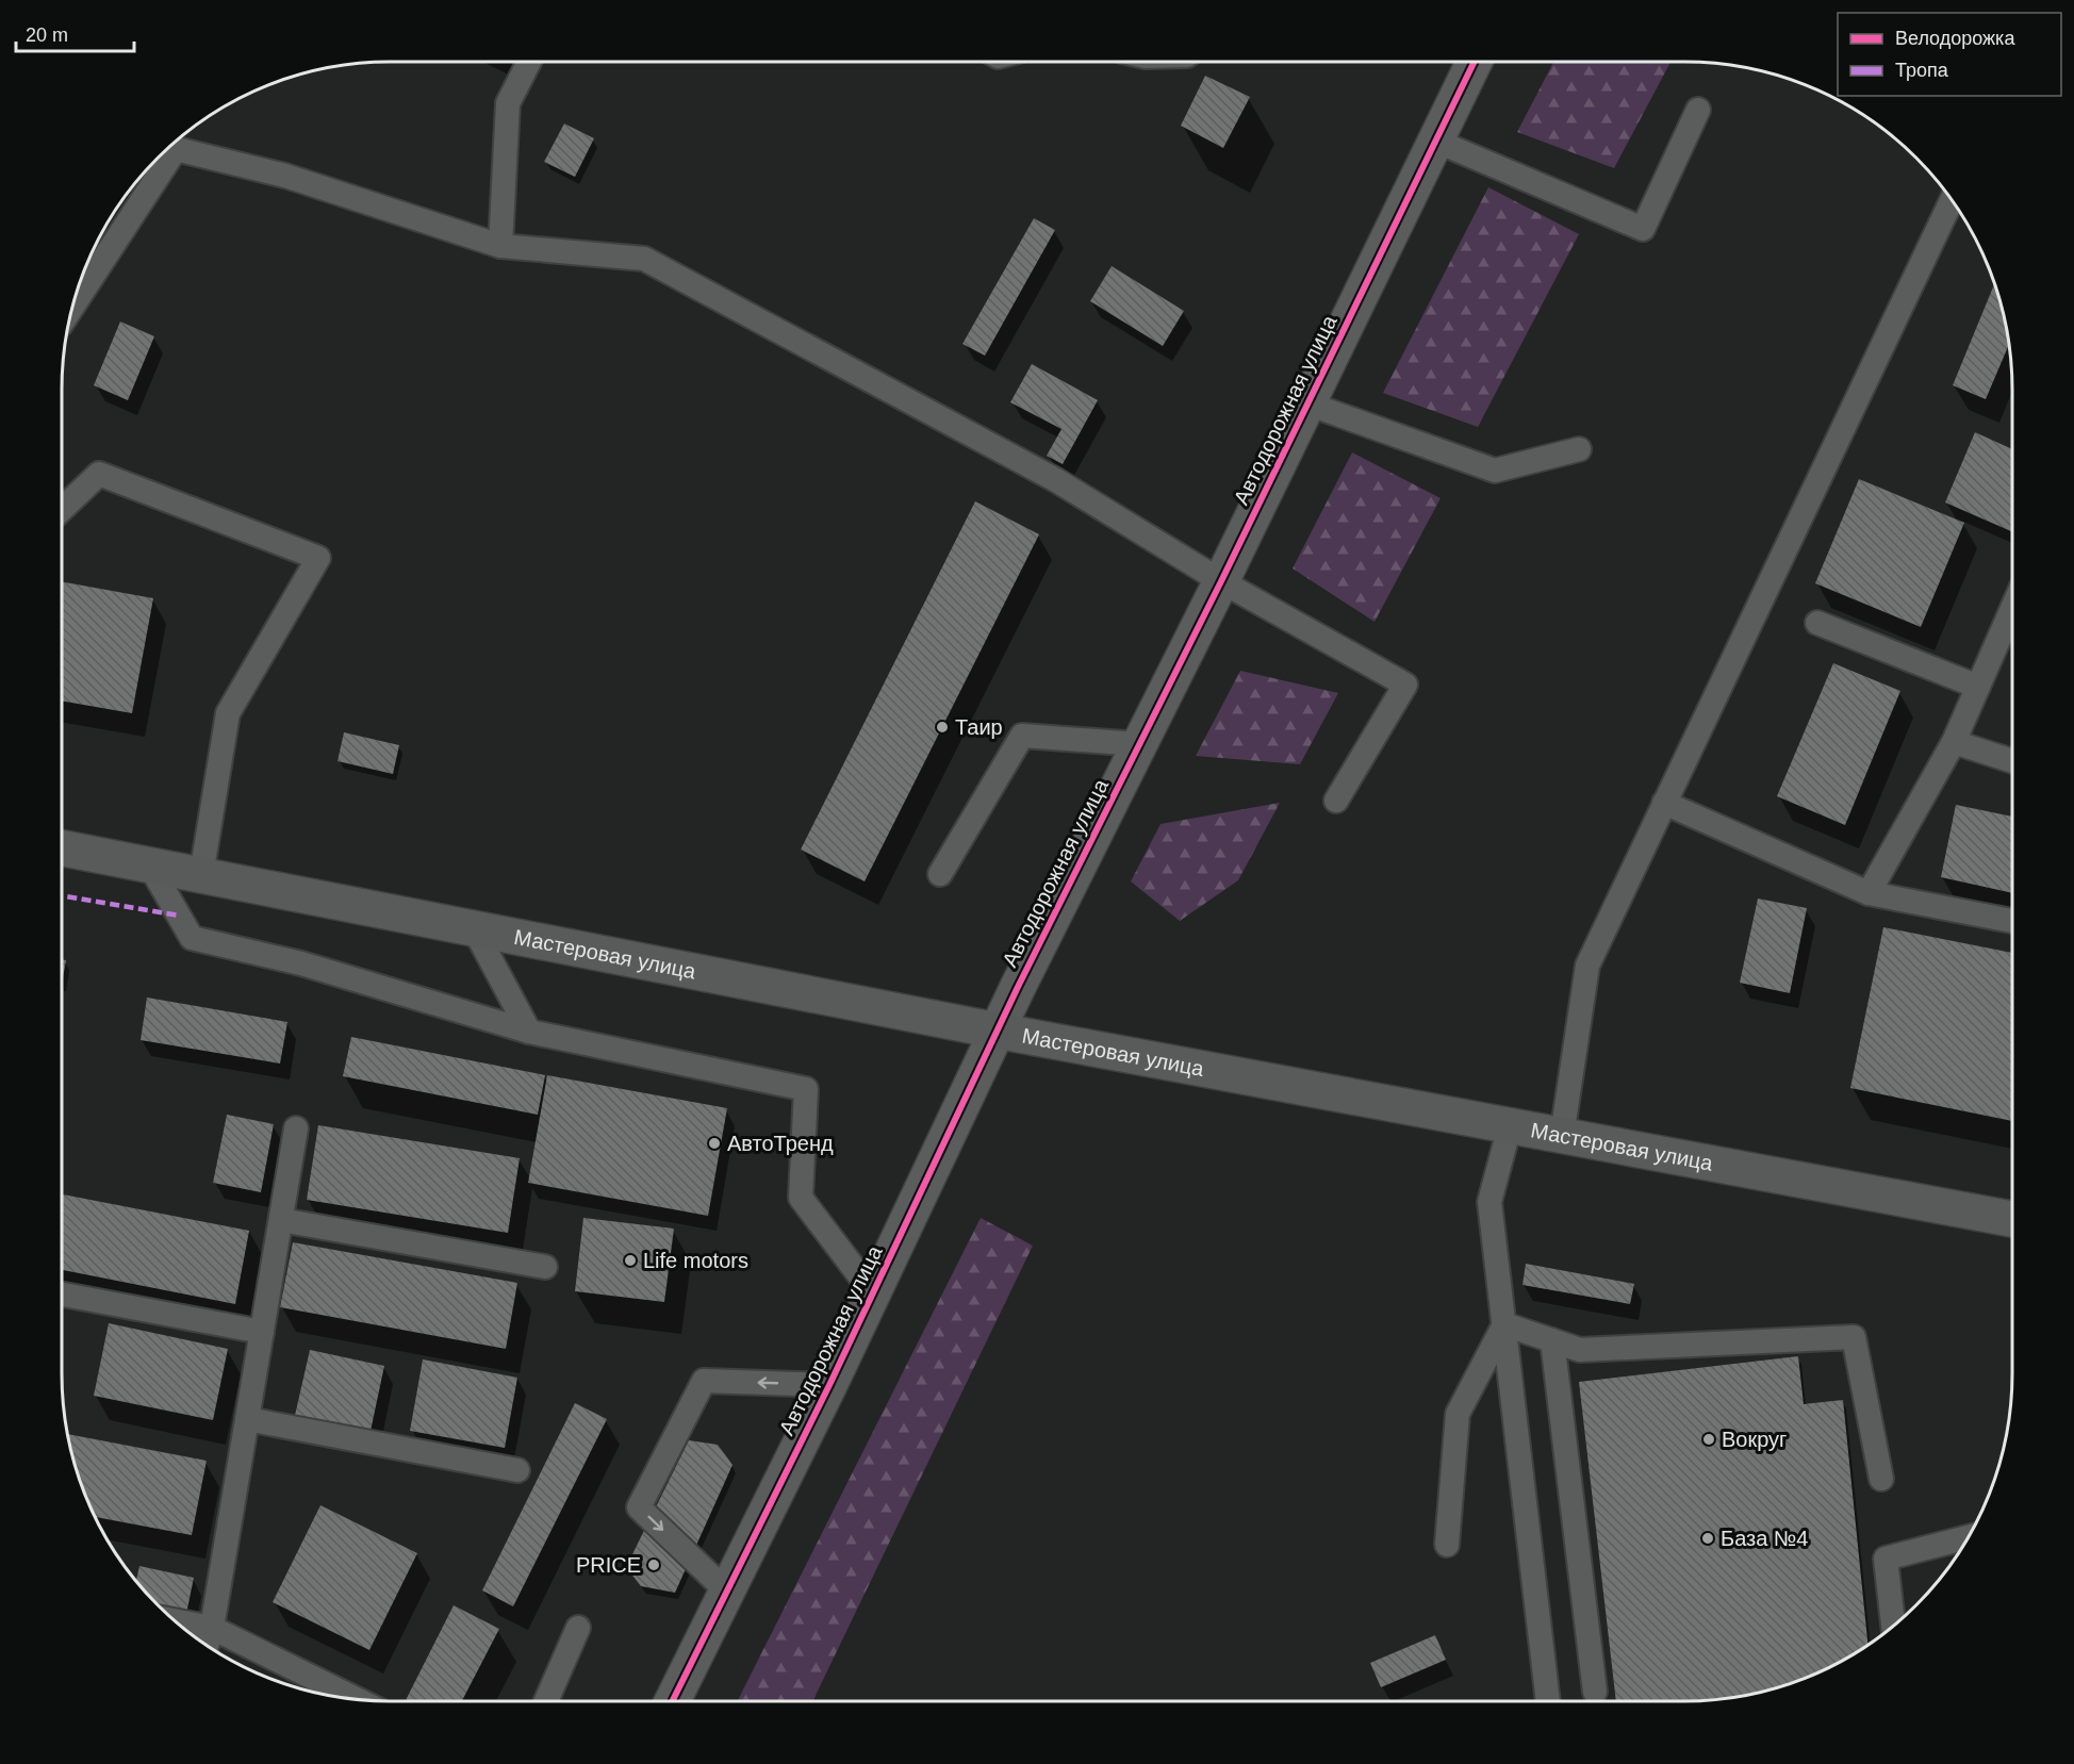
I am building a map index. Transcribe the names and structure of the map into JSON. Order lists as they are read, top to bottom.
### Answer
{
  "streets": {
    "main road": ["Мастеровая улица"],
    "street": ["Автодорожная улица"]
  },
  "crossings": [
    ["Автодорожная улица", "Мастеровая улица"]
  ],
  "places": [
    "Таир",
    "АвтоТренд",
    "Life motors",
    "Вокруг",
    "База №4",
    "PRICE"
  ],
  "legend": ["Велодорожка", "Тропа"],
  "scale_bar": "20 m"
}
